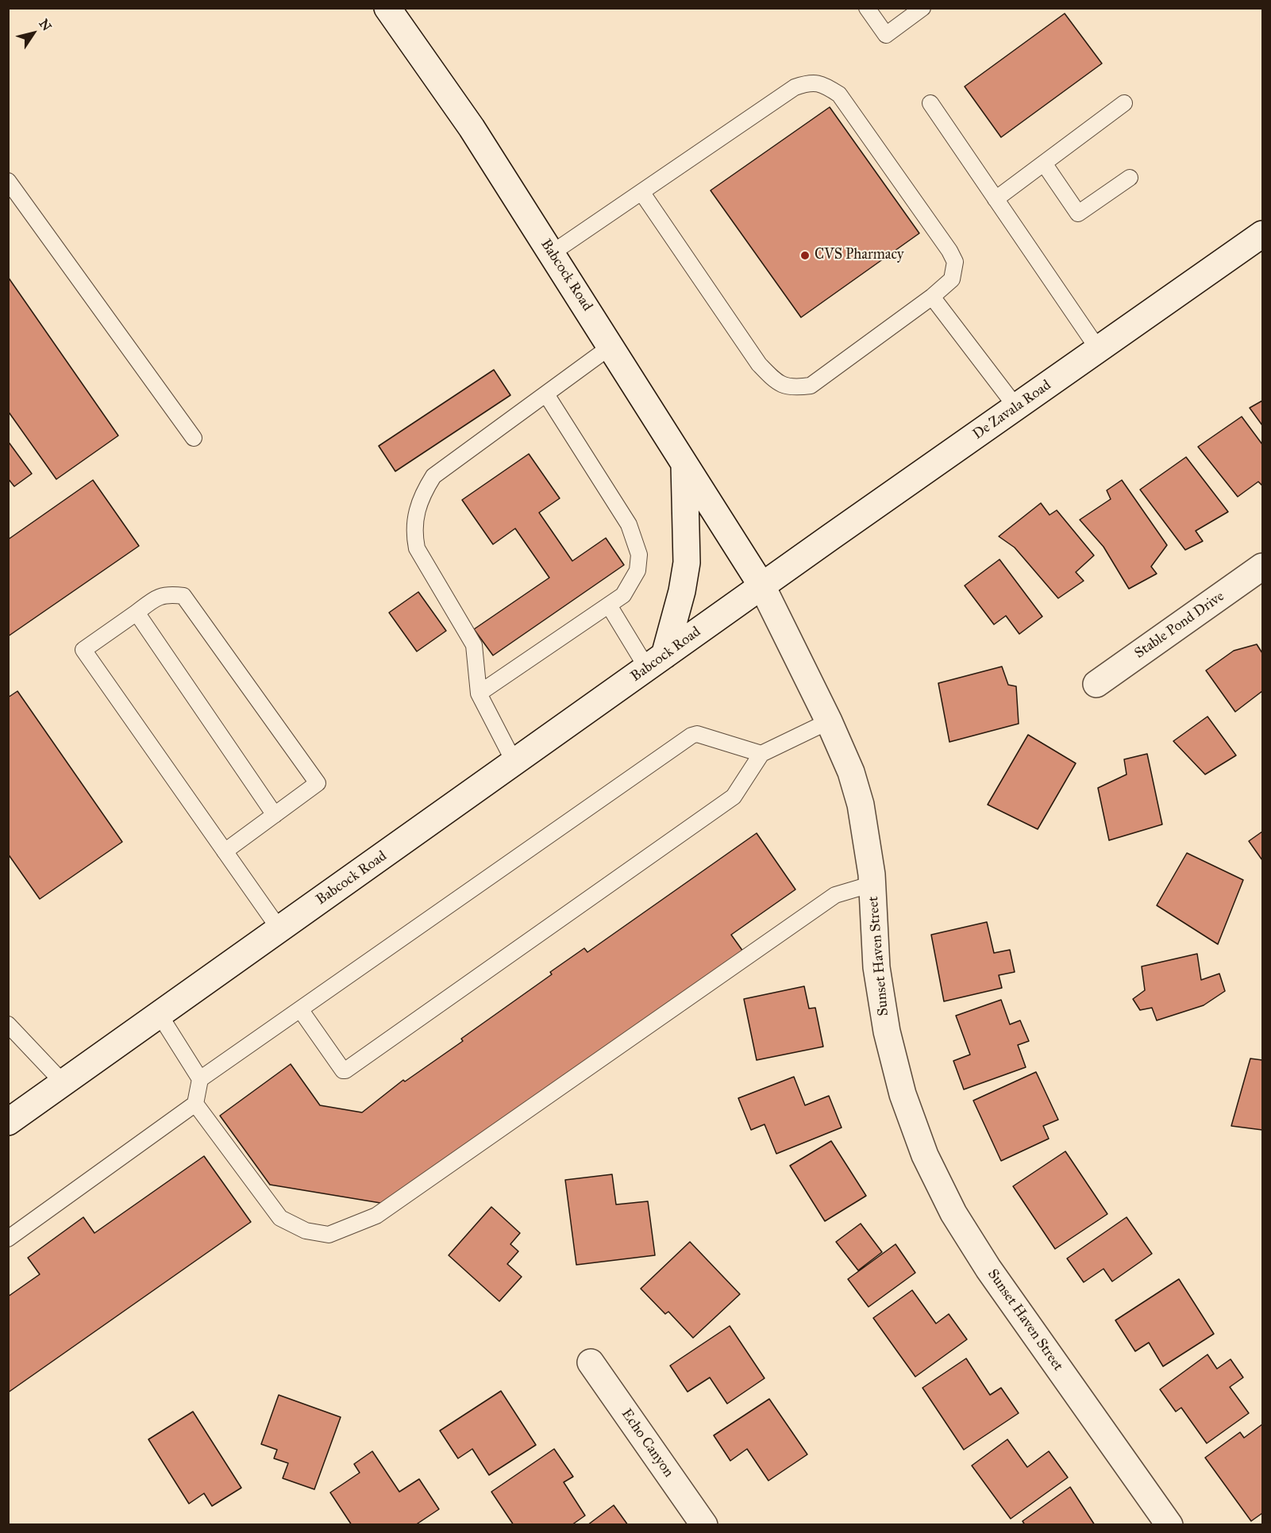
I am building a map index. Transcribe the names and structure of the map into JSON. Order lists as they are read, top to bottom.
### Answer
{
  "streets": {
    "main road": [
      "Babcock Road",
      "De Zavala Road",
      "Stable Pond Drive",
      "Sunset Haven Street",
      "Echo Canyon"
    ]
  },
  "crossings": [
    ["Babcock Road", "De Zavala Road"],
    ["Babcock Road", "Sunset Haven Street"],
    ["De Zavala Road", "Sunset Haven Street"]
  ],
  "places": ["CVS Pharmacy"],
  "north": "top right"
}
